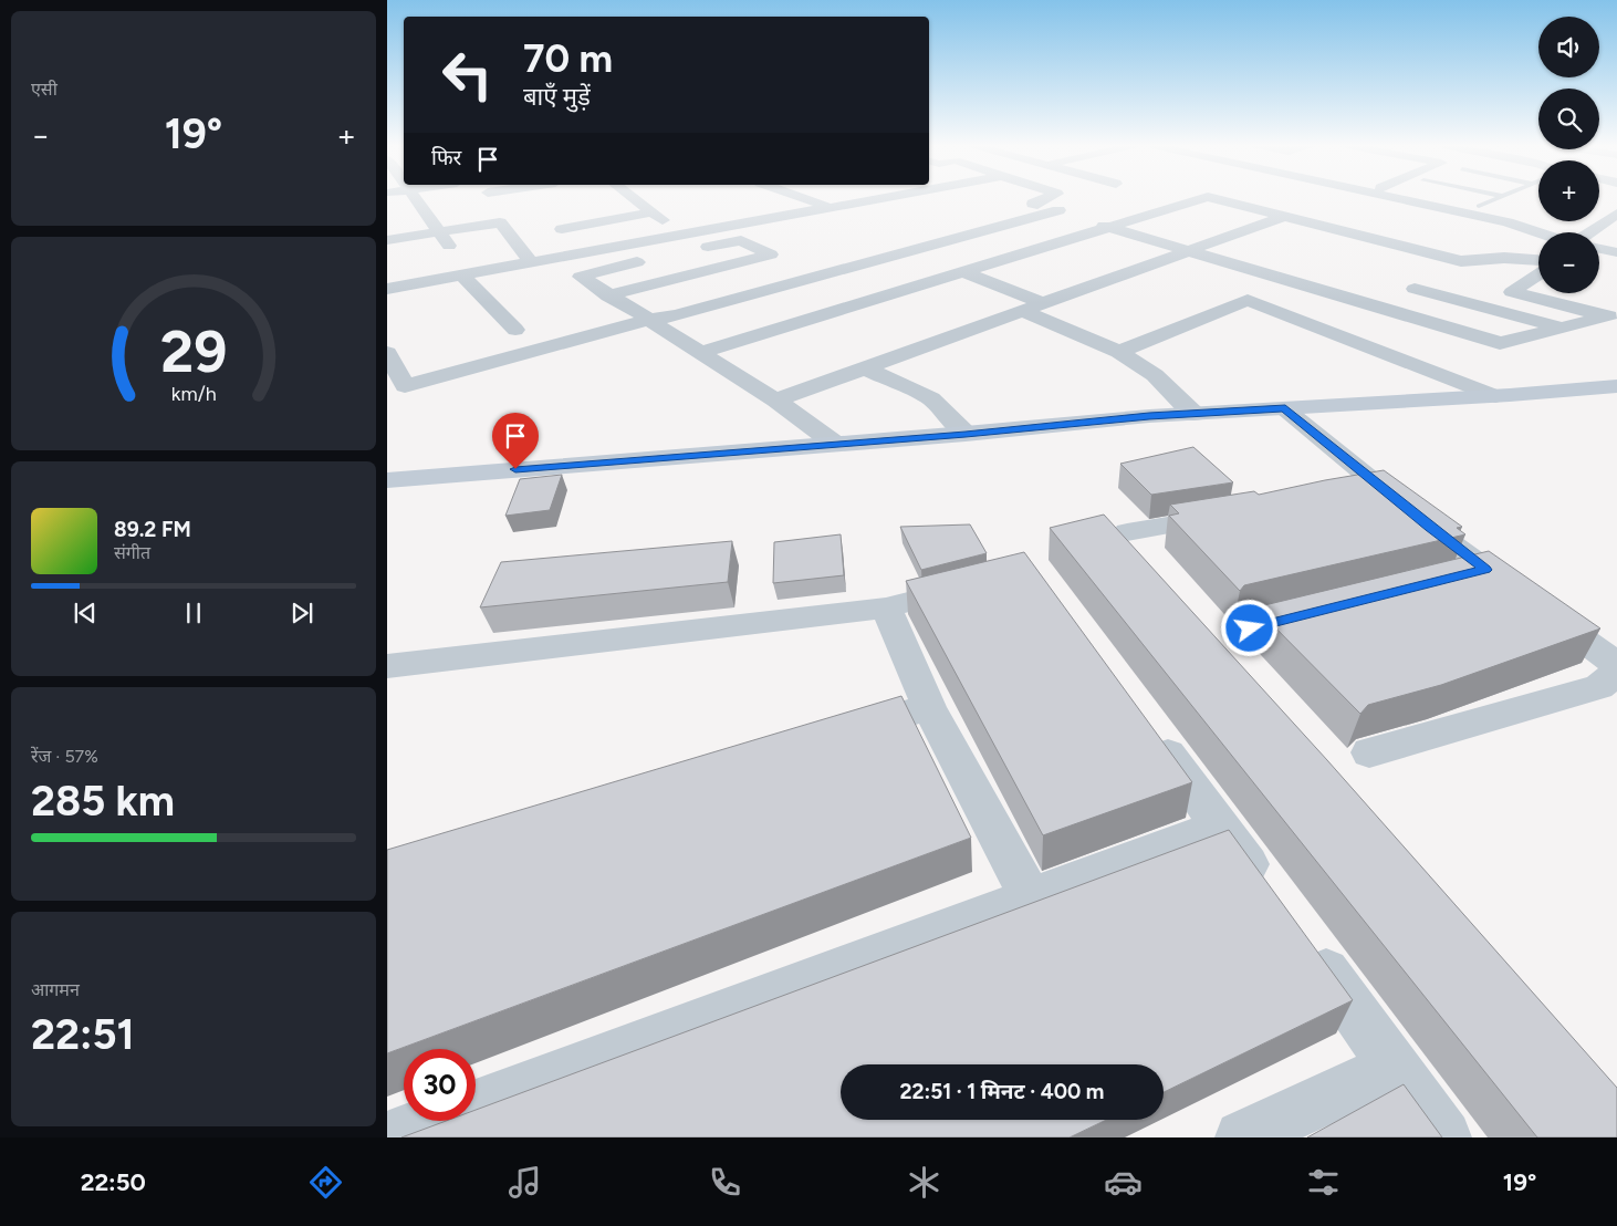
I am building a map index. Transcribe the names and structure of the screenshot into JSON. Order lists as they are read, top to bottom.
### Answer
{
  "page": {
    "tile": [
      "एसी",
      ["रेंज · 57%", "285 km"],
      ["आगमन", "22:51"]
    ],
    "map_buttons": ["+", "−"],
    "turn": ["70 m", "बाएँ मुड़ें"],
    "heat": ["−", "19°", "+"],
    "then": "फिर",
    "song": ["89.2 FM", "संगीत"],
    "limit": "30",
    "trip": "22:51 · 1 मिनट · 400 m",
    "tabs": ["22:50", "19°"],
    "gauge": ["29", "km/h"]
  }
}
